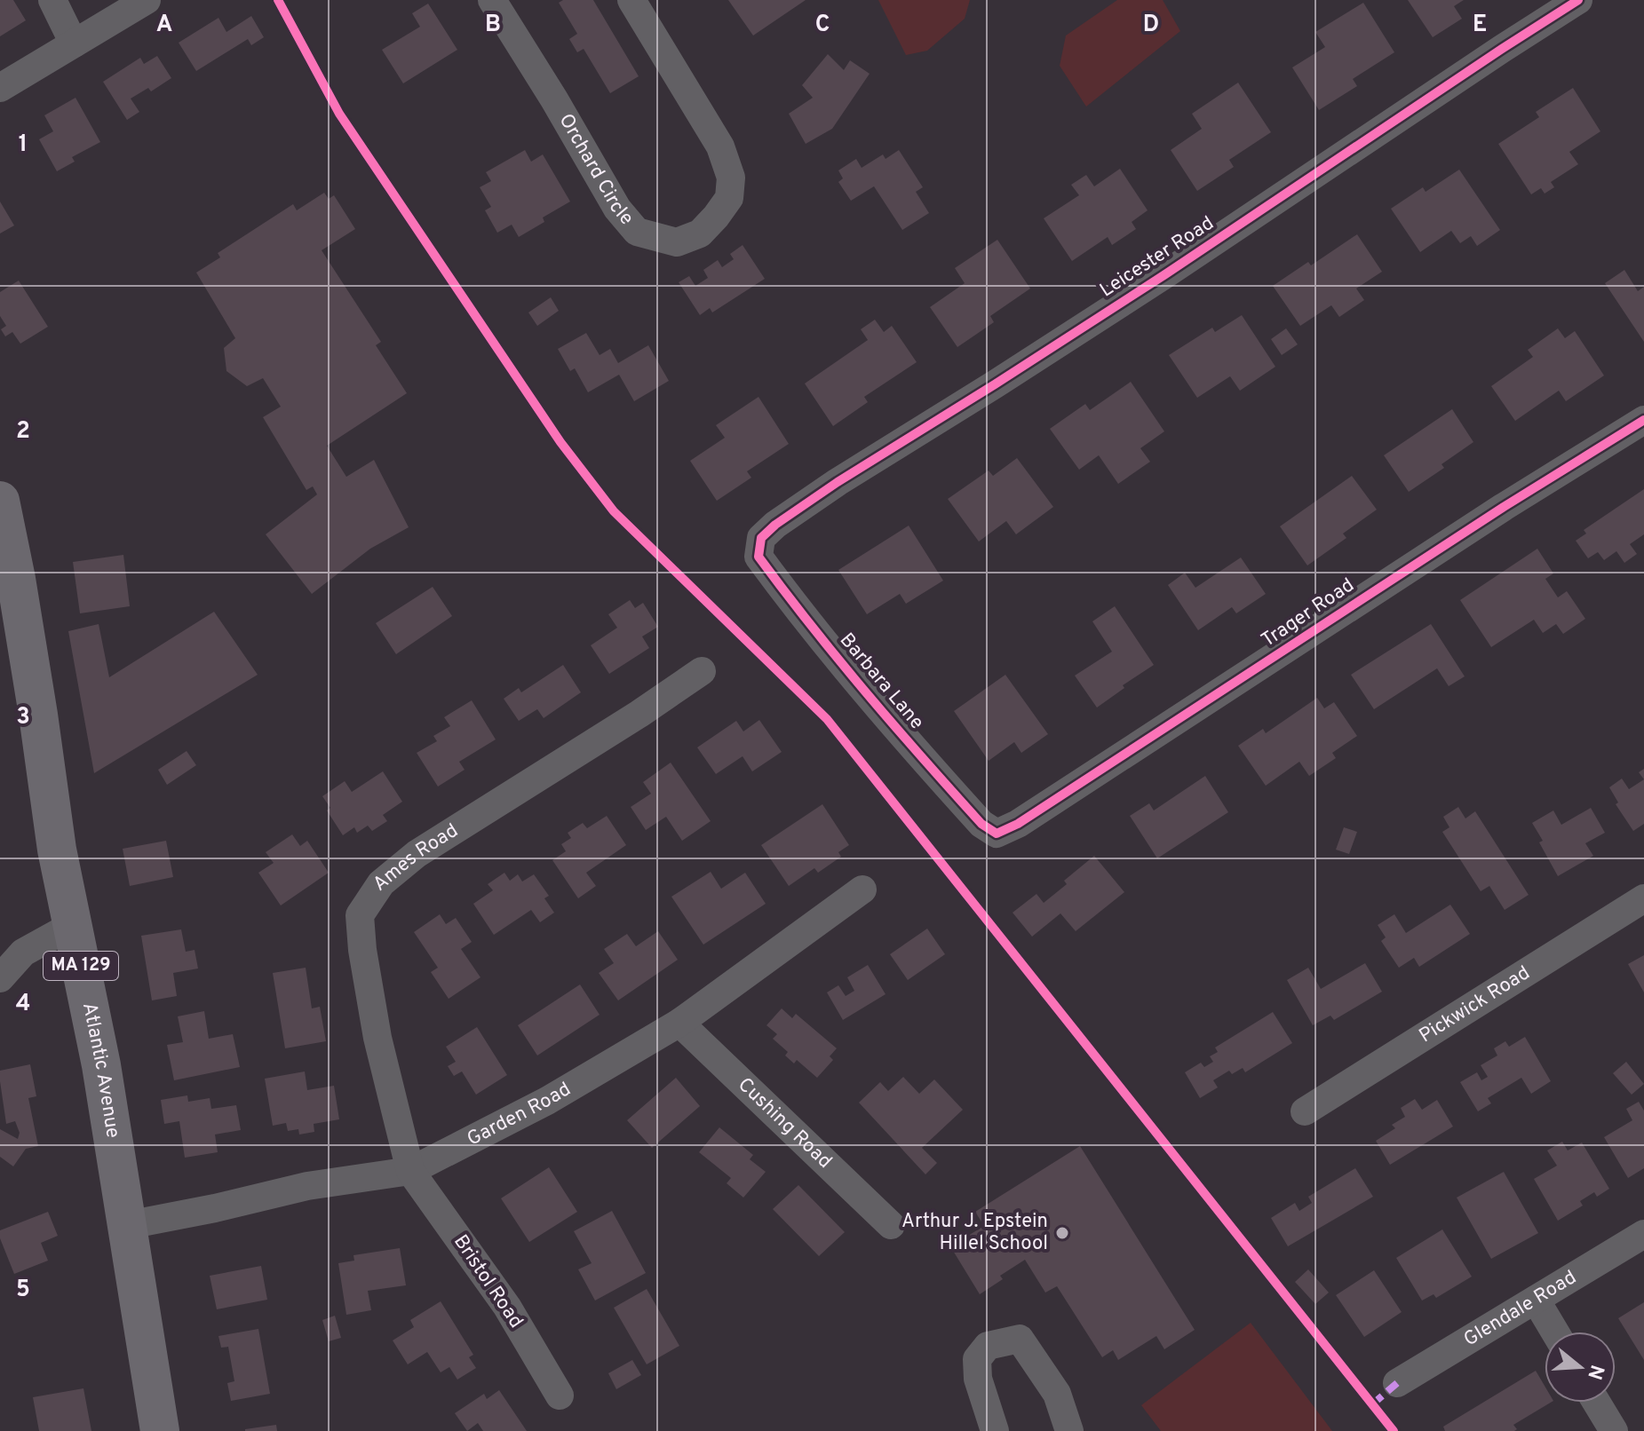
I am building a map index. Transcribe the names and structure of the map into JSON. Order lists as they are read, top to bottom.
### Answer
{
  "streets": {
    "main road": ["MA 129", "Atlantic Avenue"],
    "street": [
      "Orchard Circle",
      "Leicester Road",
      "Trager Road",
      "Barbara Lane",
      "Ames Road",
      "Pickwick Road",
      "Garden Road",
      "Cushing Road",
      "Bristol Road",
      "Glendale Road"
    ]
  },
  "crossings": [
    ["Leicester Road", "Barbara Lane"],
    ["Trager Road", "Barbara Lane"],
    ["Ames Road", "Garden Road"],
    ["Ames Road", "Bristol Road"],
    ["Atlantic Avenue", "Garden Road"],
    ["Garden Road", "Cushing Road"],
    ["Garden Road", "Bristol Road"]
  ],
  "places": ["Arthur J. Epstein Hillel School"],
  "north": "right",
  "grid": {
    "columns": [
      "A",
      "B",
      "C",
      "D",
      "E"
    ],
    "rows": [
      "1",
      "2",
      "3",
      "4",
      "5"
    ]
  }
}
